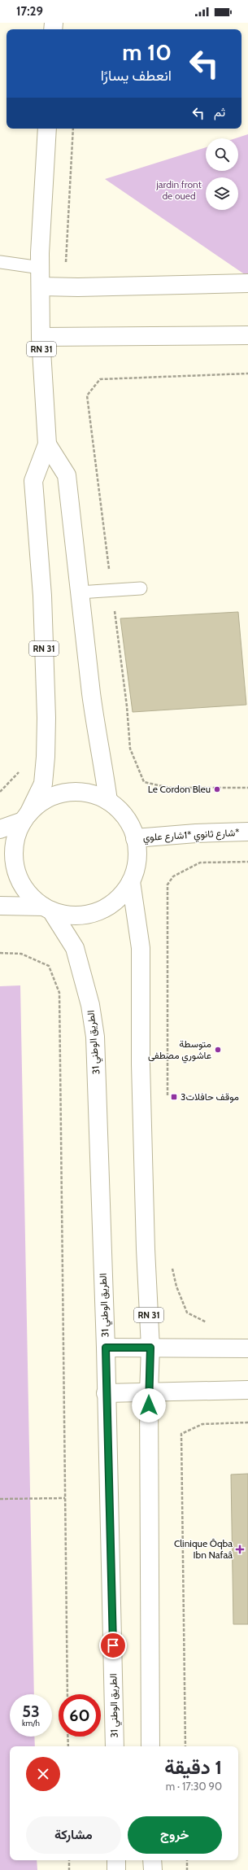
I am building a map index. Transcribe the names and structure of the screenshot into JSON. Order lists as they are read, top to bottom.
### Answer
{
  "streets": {
    "main road": ["RN 31", "شارع ثانوي *1شارع علوي*", "الطريق الوطني 31"]
  },
  "parks": ["jardin front de oued"],
  "places": {
    "other": ["Le Cordon Bleu", "متوسطة عاشوري مصطفى"],
    "transit": ["موقف حافلات3"],
    "health": ["Clinique Ôqba Ibn Nafaâ"]
  },
  "page": {
    "status": "17:29",
    "turn": ["10 m", "انعطف يسارًا"],
    "then": "ثم",
    "speed": "53 km/h",
    "limit": "60",
    "heading": ["1 دقيقة", "90 m · 17:30"],
    "buttons": ["خروج", "مشاركة"]
  }
}
